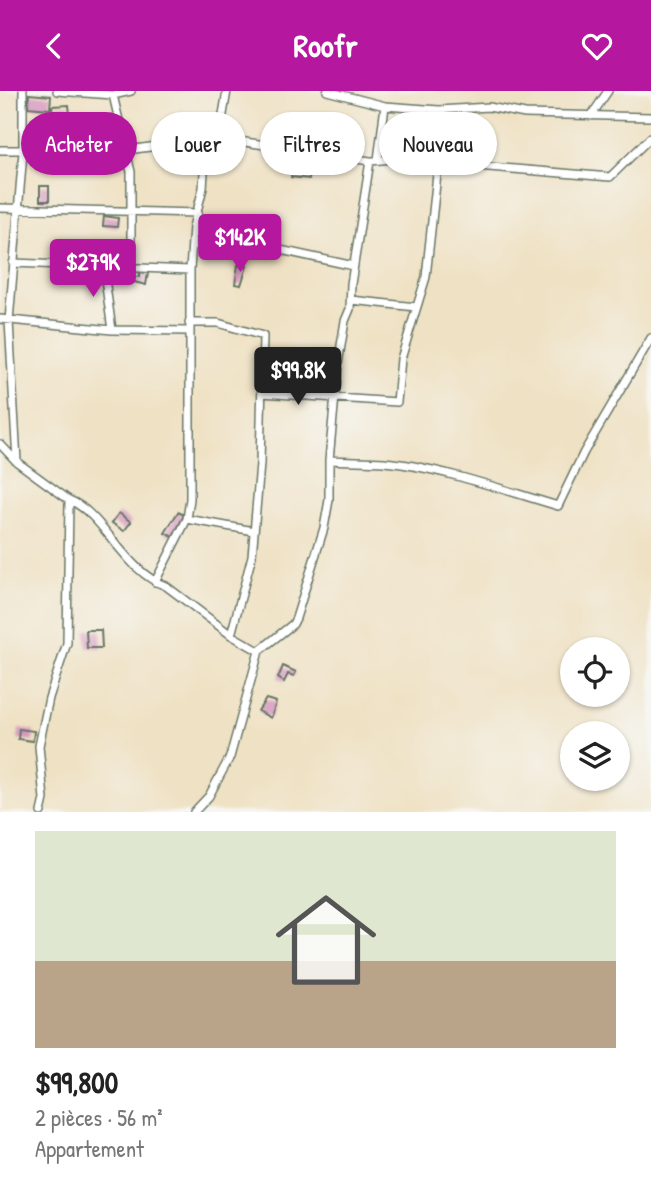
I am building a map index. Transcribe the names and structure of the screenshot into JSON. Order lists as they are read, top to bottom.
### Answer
{
  "page": {
    "header": "Roofr",
    "chip": [
      "Acheter",
      "Louer",
      "Filtres",
      "Nouveau"
    ],
    "price": ["$142K", "$279K", "$99.8K"],
    "list": [
      {
        "name": "$99,800",
        "note": "2 pièces · 56 m² · Appartement"
      }
    ]
  }
}
